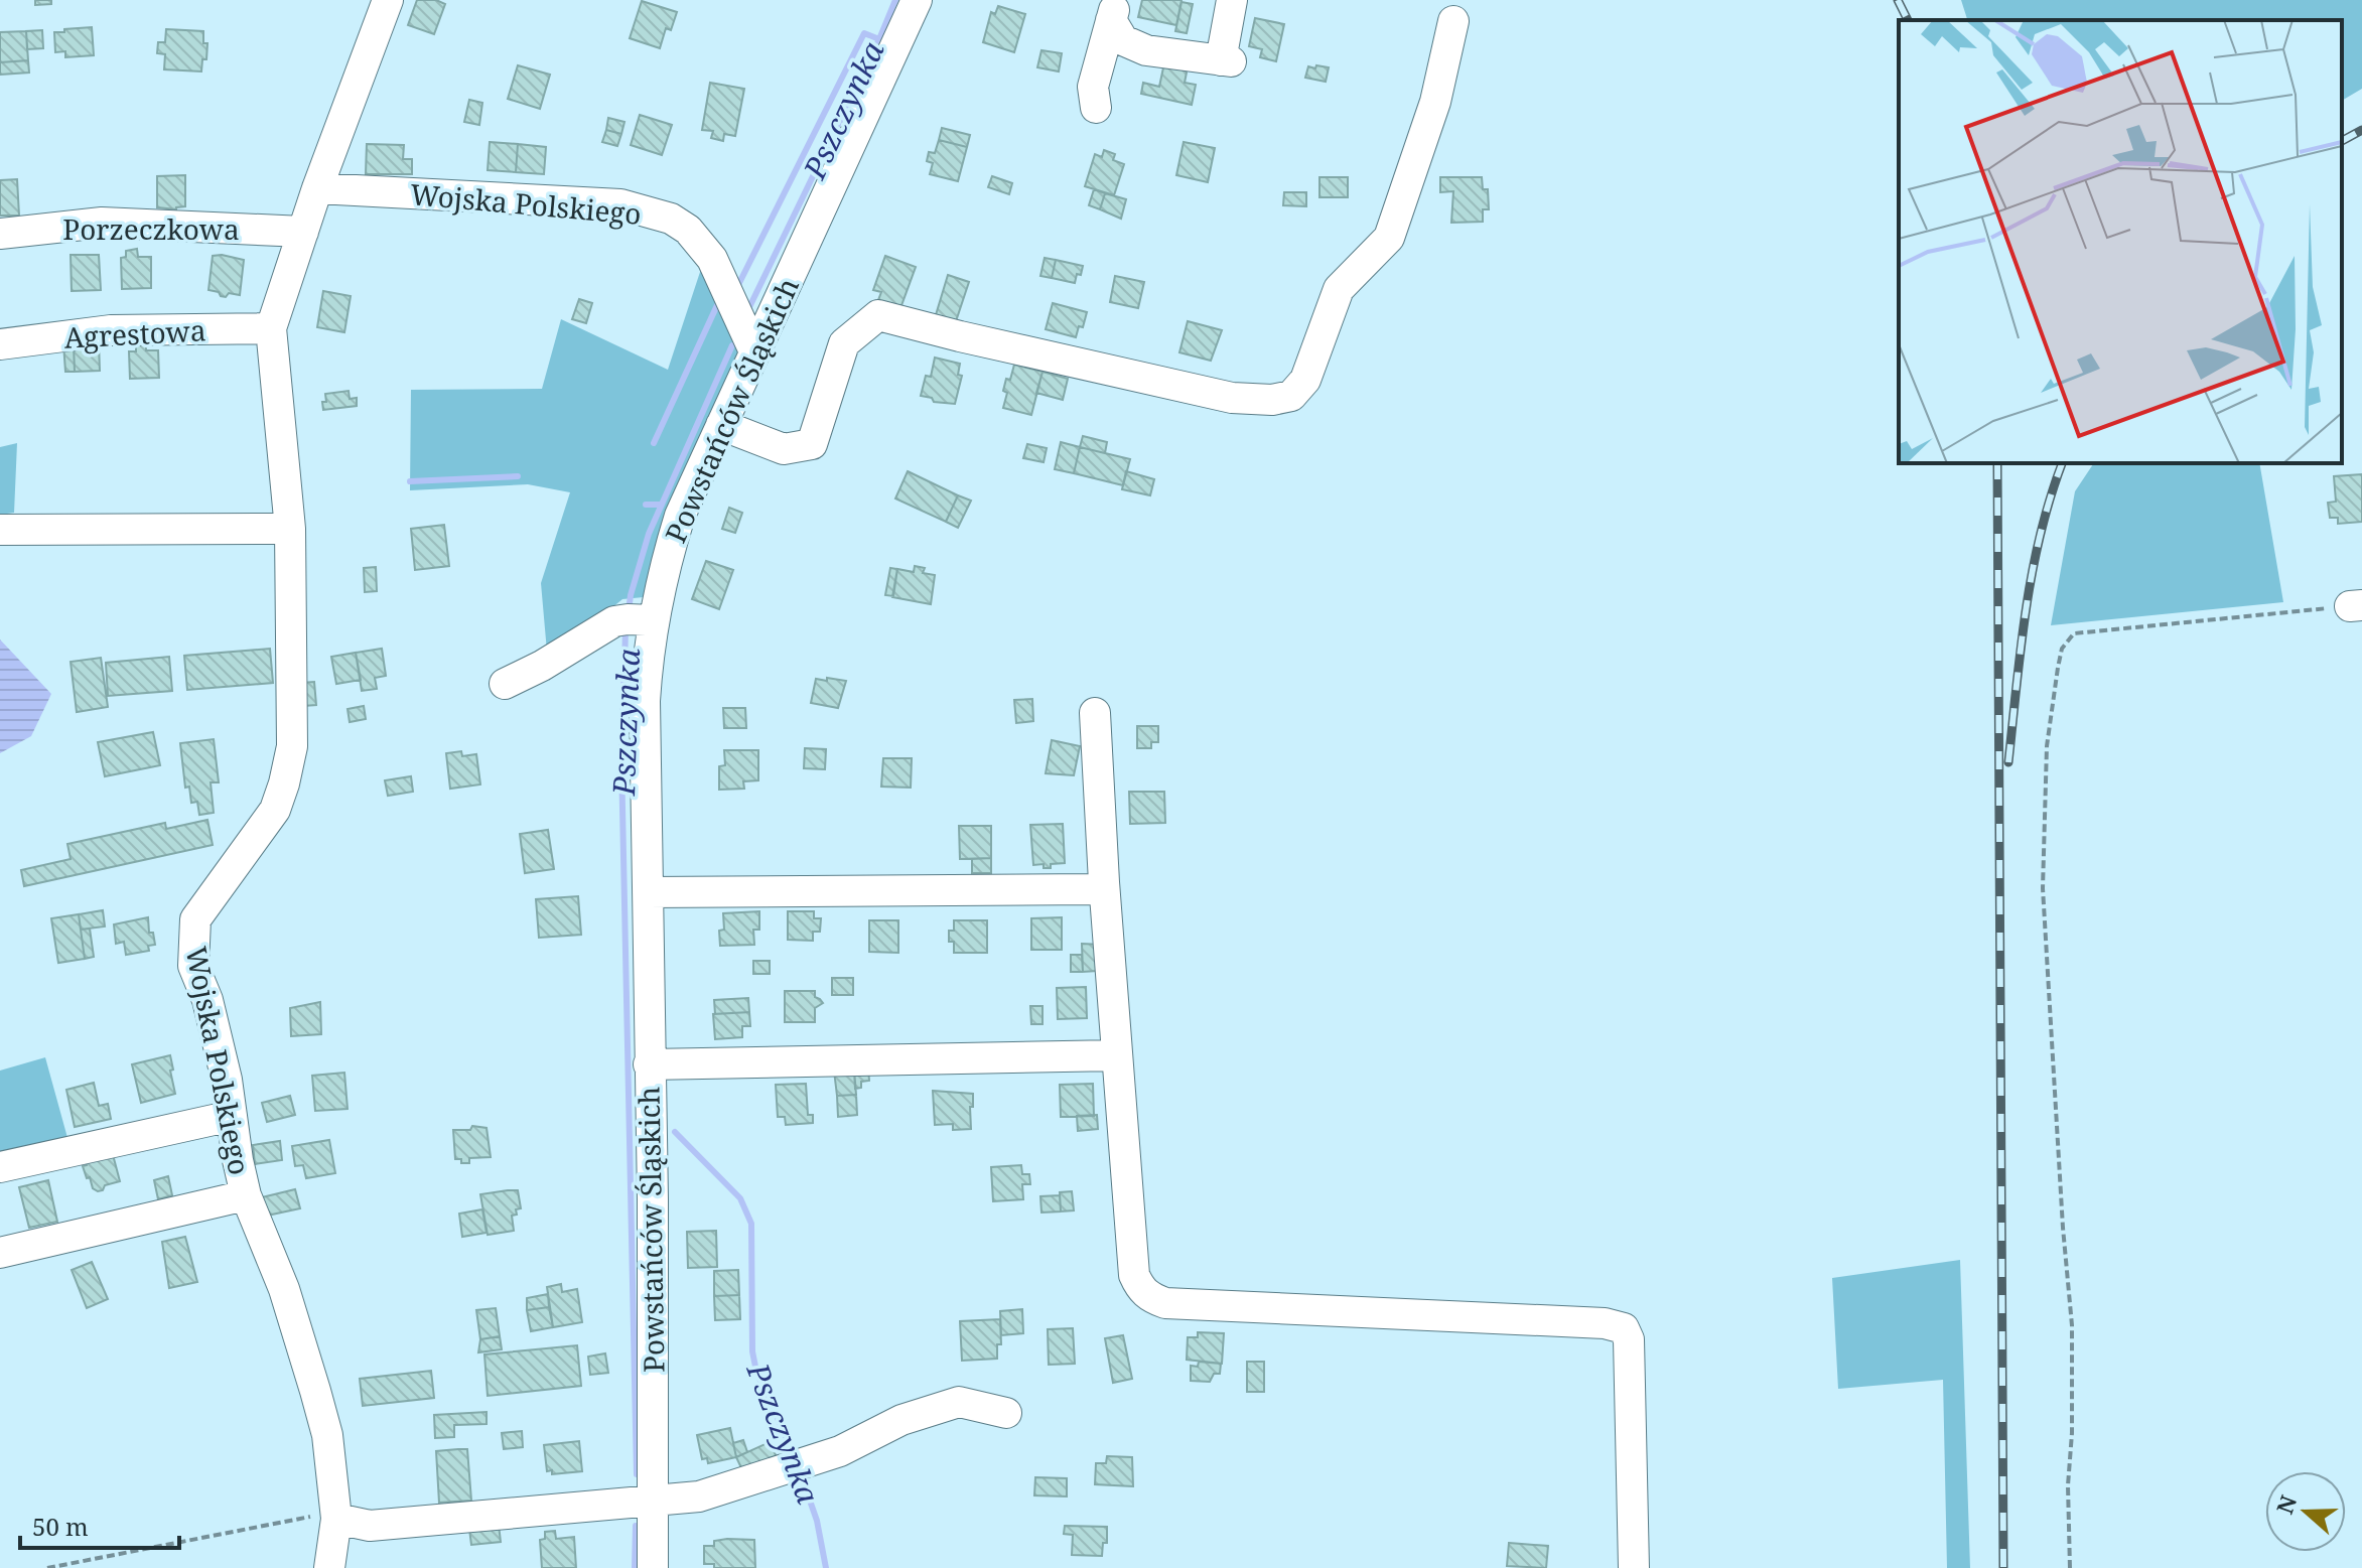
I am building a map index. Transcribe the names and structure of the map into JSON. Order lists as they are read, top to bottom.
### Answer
{
  "streets": {
    "street": [
      "Wojska Polskiego",
      "Porzeczkowa",
      "Agrestowa",
      "Powstańców Śląskich"
    ]
  },
  "crossings": [
    ["Wojska Polskiego", "Porzeczkowa"],
    ["Wojska Polskiego", "Agrestowa"],
    ["Wojska Polskiego", "Powstańców Śląskich"]
  ],
  "water": ["Pszczynka"],
  "scale_bar": "50 m",
  "north": "left"
}
